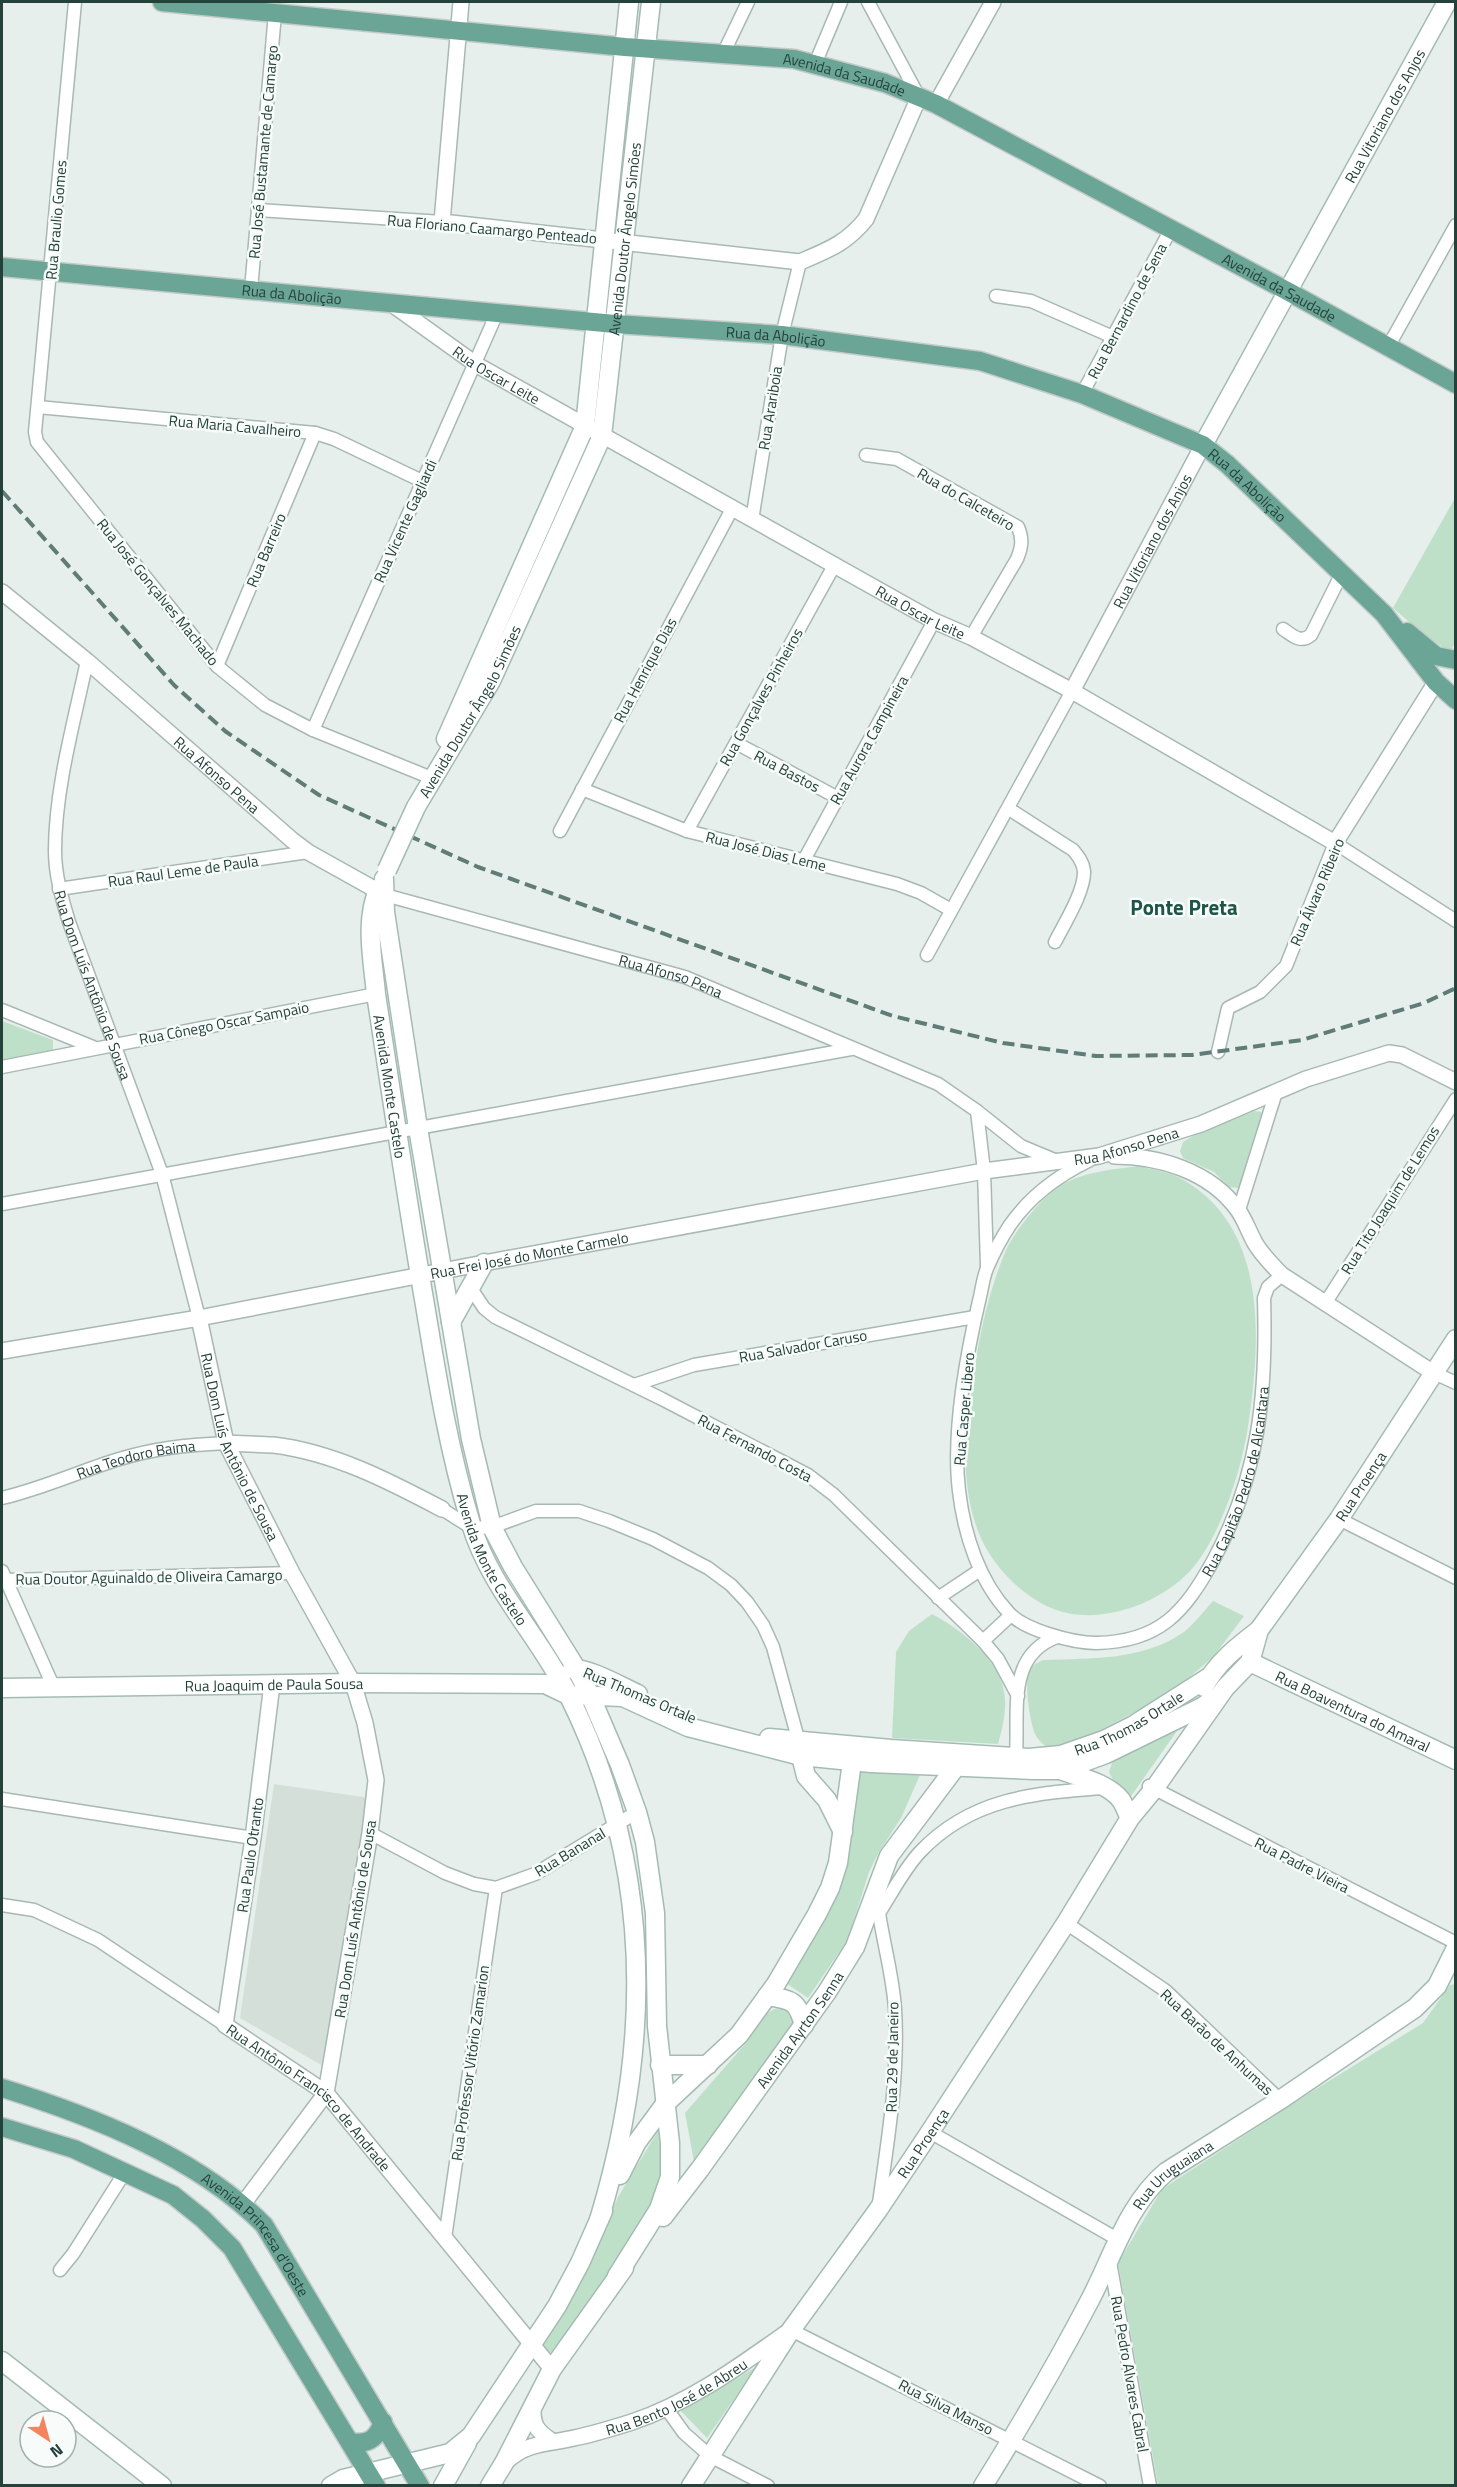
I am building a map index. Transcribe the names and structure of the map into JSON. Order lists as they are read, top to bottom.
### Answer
{
  "streets": {
    "main road": [
      "Avenida da Saudade",
      "Rua Vitoriano dos Anjos",
      "Avenida Doutor Ângelo Simões",
      "Rua da Abolição",
      "Rua Álvaro Ribeiro",
      "Avenida Monte Castelo",
      "Rua Proença",
      "Rua Joaquim de Paula Sousa",
      "Rua Thomas Ortale",
      "Rua Boaventura do Amaral",
      "Avenida Ayrton Senna",
      "Rua Uruguaiana",
      "Avenida Princesa d'Oeste"
    ],
    "street": [
      "Rua José Bustamante de Camargo",
      "Rua Braulio Gomes",
      "Rua Floriano Caamargo Penteado",
      "Rua Bernardino de Sena",
      "Rua Oscar Leite",
      "Rua Arariboia",
      "Rua Maria Cavalheiro",
      "Rua do Calceteiro",
      "Rua Vicente Gagliardi",
      "Rua Barreiro",
      "Rua José Gonçalves Machado",
      "Rua Henrique Dias",
      "Rua Gonçalves Pinheiros",
      "Rua Aurora Campineira",
      "Rua Bastos",
      "Rua Afonso Pena",
      "Rua José Dias Leme",
      "Rua Raul Leme de Paula",
      "Rua Dom Luís Antônio de Sousa",
      "Rua Cônego Oscar Sampaio",
      "Rua Tito Joaquim de Lemos",
      "Rua Frei José do Monte Carmelo",
      "Rua Salvador Caruso",
      "Rua Casper Libero",
      "Rua Fernando Costa",
      "Rua Teodoro Baima",
      "Rua Capitão Pedro de Alcantara",
      "Rua Doutor Aguinaldo de Oliveira Camargo",
      "Rua Bananal",
      "Rua Paulo Otranto",
      "Rua Padre Vieira",
      "Rua Barão de Anhumas",
      "Rua 29 de Janeiro",
      "Rua Professor Vitório Zamarion",
      "Rua Antônio Francisco de Andrade",
      "Rua Pedro Alvares Cabral",
      "Rua Bento José de Abreu",
      "Rua Silva Manso"
    ]
  },
  "crossings": [
    ["Avenida da Saudade", "Rua Vitoriano dos Anjos"],
    ["Avenida da Saudade", "Rua José Bustamante de Camargo"],
    ["Avenida da Saudade", "Avenida Doutor Ângelo Simões"],
    ["Avenida da Saudade", "Rua Bernardino de Sena"],
    ["Rua Vitoriano dos Anjos", "Rua da Abolição"],
    ["Rua Vitoriano dos Anjos", "Rua Oscar Leite"],
    ["Rua Vitoriano dos Anjos", "Rua José Dias Leme"],
    ["Rua José Bustamante de Camargo", "Rua Floriano Caamargo Penteado"],
    ["Rua José Bustamante de Camargo", "Rua da Abolição"],
    ["Rua Braulio Gomes", "Rua da Abolição"],
    ["Rua Braulio Gomes", "Rua Maria Cavalheiro"],
    ["Rua Braulio Gomes", "Rua José Gonçalves Machado"],
    ["Rua Floriano Caamargo Penteado", "Avenida Doutor Ângelo Simões"],
    ["Rua Floriano Caamargo Penteado", "Rua Arariboia"],
    ["Avenida Doutor Ângelo Simões", "Rua da Abolição"],
    ["Avenida Doutor Ângelo Simões", "Rua Oscar Leite"],
    ["Avenida Doutor Ângelo Simões", "Rua José Gonçalves Machado"],
    ["Avenida Doutor Ângelo Simões", "Avenida Monte Castelo"],
    ["Rua da Abolição", "Rua Bernardino de Sena"],
    ["Rua da Abolição", "Rua Oscar Leite"],
    ["Rua da Abolição", "Rua Arariboia"],
    ["Rua da Abolição", "Rua Vicente Gagliardi"],
    ["Rua da Abolição", "Rua Álvaro Ribeiro"],
    ["Rua Oscar Leite", "Rua Arariboia"],
    ["Rua Oscar Leite", "Rua do Calceteiro"],
    ["Rua Oscar Leite", "Rua Vicente Gagliardi"],
    ["Rua Oscar Leite", "Rua Henrique Dias"],
    ["Rua Oscar Leite", "Rua Gonçalves Pinheiros"],
    ["Rua Oscar Leite", "Rua Aurora Campineira"],
    ["Rua Oscar Leite", "Rua Álvaro Ribeiro"],
    ["Rua Maria Cavalheiro", "Rua Vicente Gagliardi"],
    ["Rua Maria Cavalheiro", "Rua Barreiro"],
    ["Rua Vicente Gagliardi", "Rua José Gonçalves Machado"],
    ["Rua Barreiro", "Rua José Gonçalves Machado"],
    ["Rua José Gonçalves Machado", "Avenida Monte Castelo"],
    ["Rua Henrique Dias", "Rua José Dias Leme"],
    ["Rua Gonçalves Pinheiros", "Rua Bastos"],
    ["Rua Gonçalves Pinheiros", "Rua José Dias Leme"],
    ["Rua Aurora Campineira", "Rua Bastos"],
    ["Rua Aurora Campineira", "Rua José Dias Leme"],
    ["Rua Afonso Pena", "Rua Raul Leme de Paula"],
    ["Rua Afonso Pena", "Rua Dom Luís Antônio de Sousa"],
    ["Rua Afonso Pena", "Avenida Monte Castelo"],
    ["Rua Afonso Pena", "Rua Frei José do Monte Carmelo"],
    ["Rua Afonso Pena", "Rua Casper Libero"],
    ["Rua Raul Leme de Paula", "Rua Dom Luís Antônio de Sousa"],
    ["Rua Dom Luís Antônio de Sousa", "Rua Cônego Oscar Sampaio"],
    ["Rua Dom Luís Antônio de Sousa", "Rua Frei José do Monte Carmelo"],
    ["Rua Dom Luís Antônio de Sousa", "Rua Teodoro Baima"],
    ["Rua Dom Luís Antônio de Sousa", "Rua Doutor Aguinaldo de Oliveira Camargo"],
    ["Rua Dom Luís Antônio de Sousa", "Rua Joaquim de Paula Sousa"],
    ["Rua Dom Luís Antônio de Sousa", "Rua Antônio Francisco de Andrade"],
    ["Rua Dom Luís Antônio de Sousa", "Avenida Princesa d'Oeste"],
    ["Rua Cônego Oscar Sampaio", "Avenida Monte Castelo"],
    ["Avenida Monte Castelo", "Rua Frei José do Monte Carmelo"],
    ["Avenida Monte Castelo", "Rua Joaquim de Paula Sousa"],
    ["Avenida Monte Castelo", "Rua Thomas Ortale"],
    ["Avenida Monte Castelo", "Rua Bananal"],
    ["Avenida Monte Castelo", "Avenida Ayrton Senna"],
    ["Rua Frei José do Monte Carmelo", "Rua Casper Libero"],
    ["Rua Salvador Caruso", "Rua Casper Libero"],
    ["Rua Salvador Caruso", "Rua Fernando Costa"],
    ["Rua Fernando Costa", "Rua Capitão Pedro de Alcantara"],
    ["Rua Fernando Costa", "Rua Thomas Ortale"],
    ["Rua Proença", "Rua Thomas Ortale"],
    ["Rua Proença", "Rua Boaventura do Amaral"],
    ["Rua Proença", "Rua Padre Vieira"],
    ["Rua Proença", "Rua Barão de Anhumas"],
    ["Rua Proença", "Rua 29 de Janeiro"],
    ["Rua Proença", "Rua Bento José de Abreu"],
    ["Rua Proença", "Rua Silva Manso"],
    ["Rua Joaquim de Paula Sousa", "Rua Thomas Ortale"],
    ["Rua Joaquim de Paula Sousa", "Rua Paulo Otranto"],
    ["Rua Thomas Ortale", "Avenida Ayrton Senna"],
    ["Rua Bananal", "Rua Professor Vitório Zamarion"],
    ["Rua Paulo Otranto", "Rua Antônio Francisco de Andrade"],
    ["Avenida Ayrton Senna", "Rua 29 de Janeiro"],
    ["Avenida Ayrton Senna", "Rua Antônio Francisco de Andrade"],
    ["Avenida Ayrton Senna", "Rua Bento José de Abreu"],
    ["Rua Barão de Anhumas", "Rua Uruguaiana"],
    ["Rua Professor Vitório Zamarion", "Rua Antônio Francisco de Andrade"],
    ["Rua Uruguaiana", "Rua Pedro Alvares Cabral"],
    ["Rua Uruguaiana", "Rua Silva Manso"],
    ["Rua Bento José de Abreu", "Rua Silva Manso"]
  ],
  "districts": ["Ponte Preta"],
  "north": "bottom right"
}
